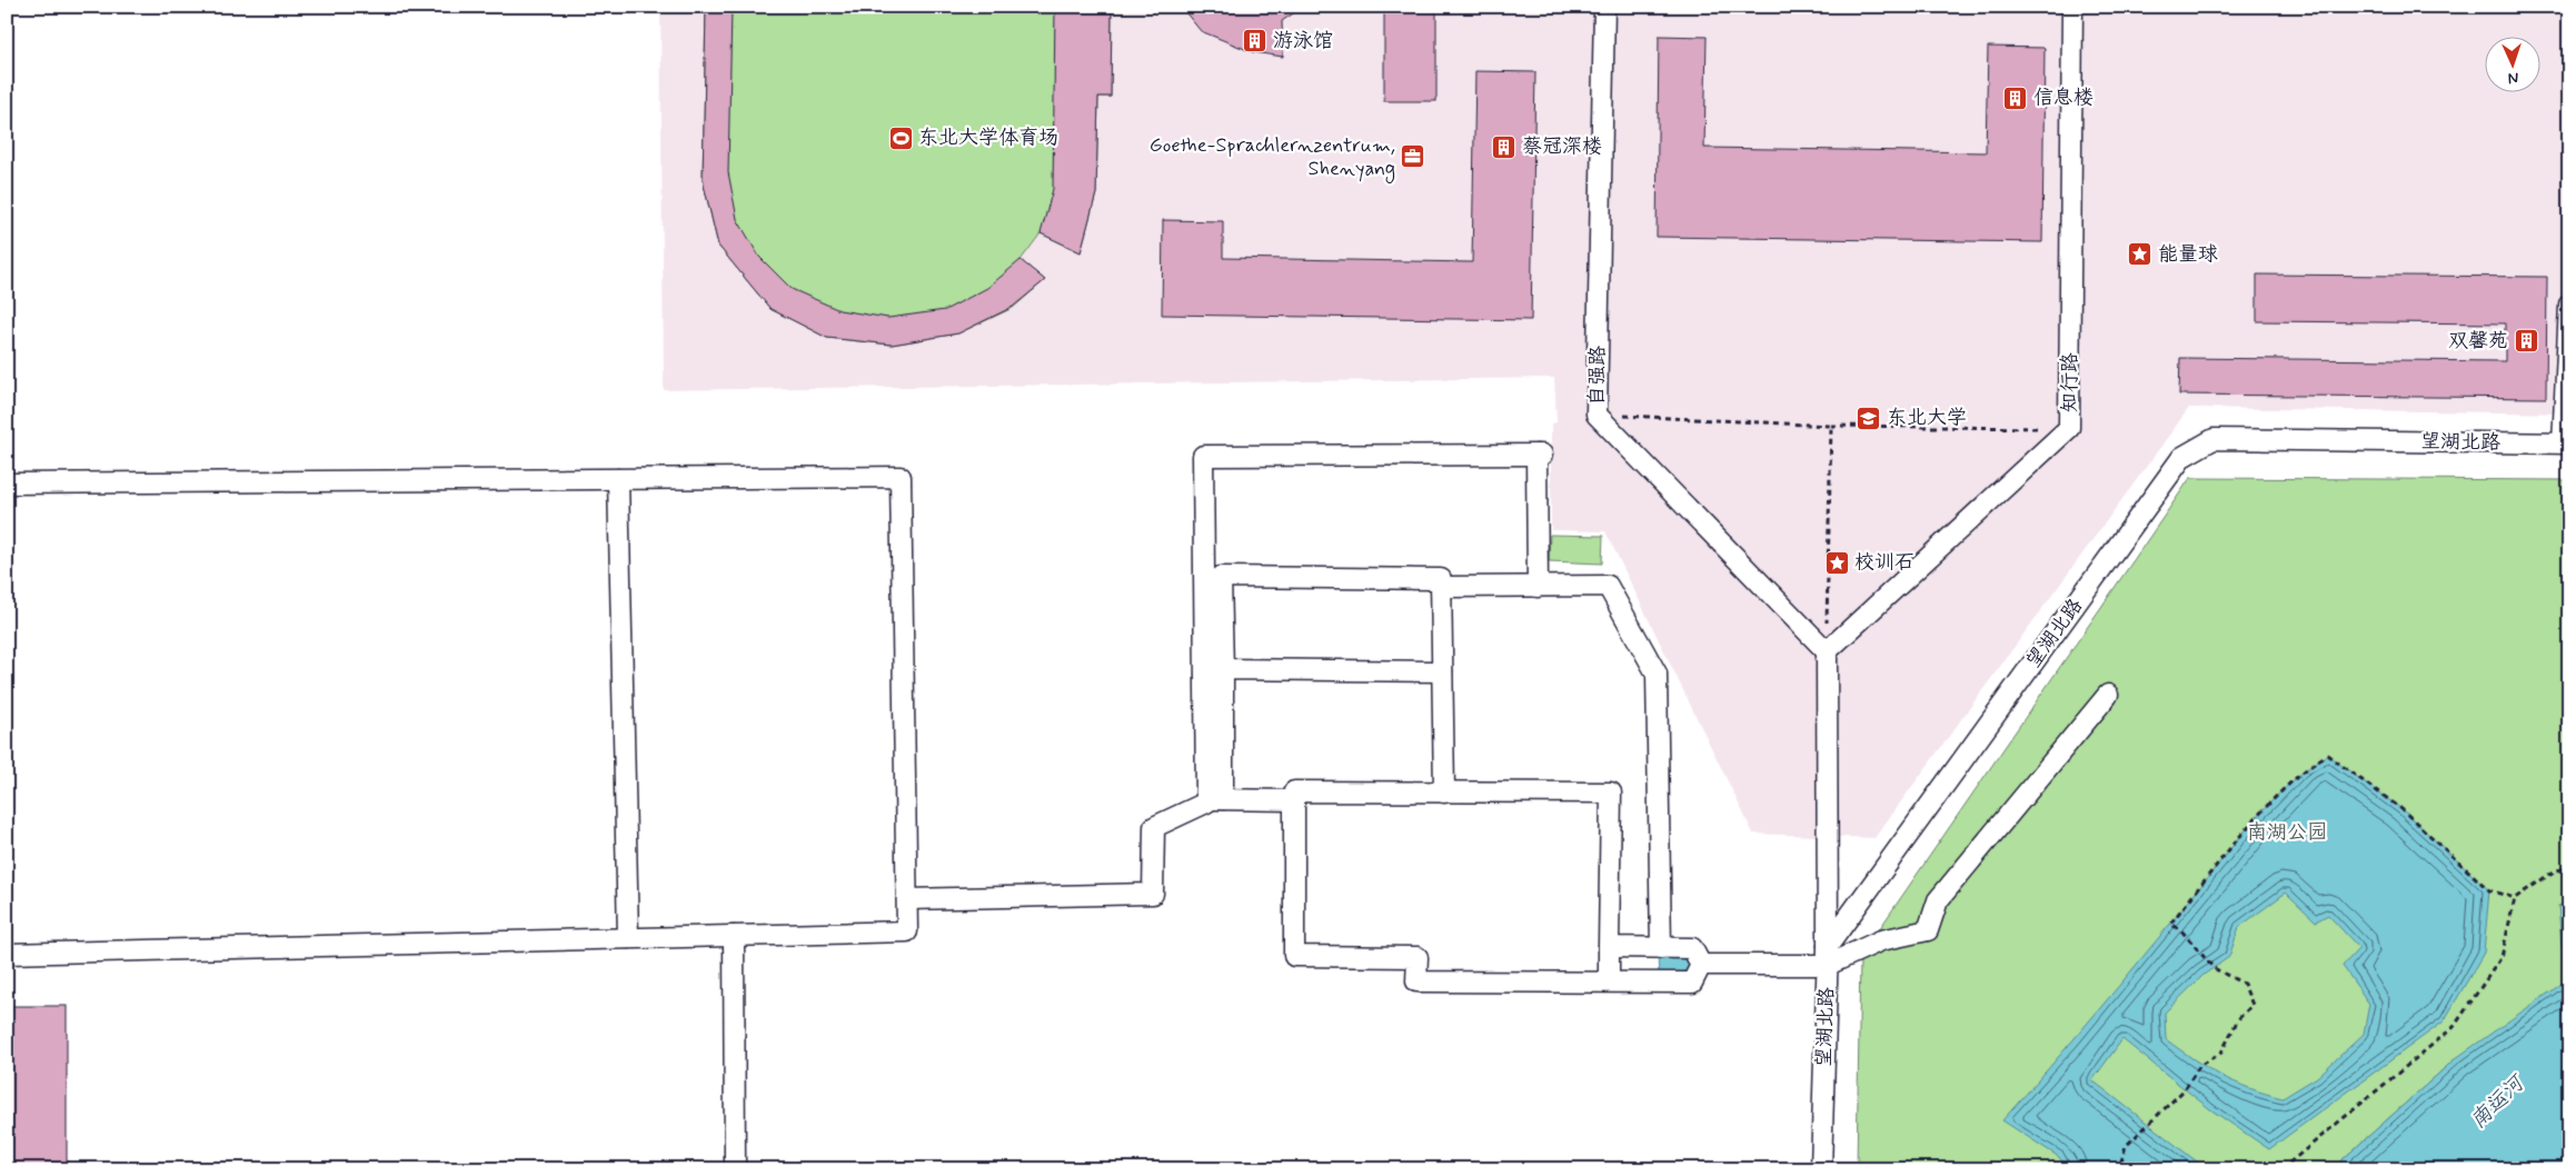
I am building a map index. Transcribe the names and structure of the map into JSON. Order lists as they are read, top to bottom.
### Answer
{
  "streets": {
    "street": ["自强路", "知行路", "望湖北路"]
  },
  "crossings": [
    ["自强路", "知行路"]
  ],
  "water": ["南运河"],
  "parks": ["南湖公园"],
  "places": {
    "building": [
      "游泳馆",
      "信息楼",
      "蔡冠深楼",
      "双馨苑"
    ],
    "sports": ["东北大学体育场"],
    "office": ["Goethe-Sprachlernzentrum, Shenyang"],
    "place": ["能量球", "校训石"],
    "school or university": ["东北大学"]
  },
  "north": "bottom"
}
